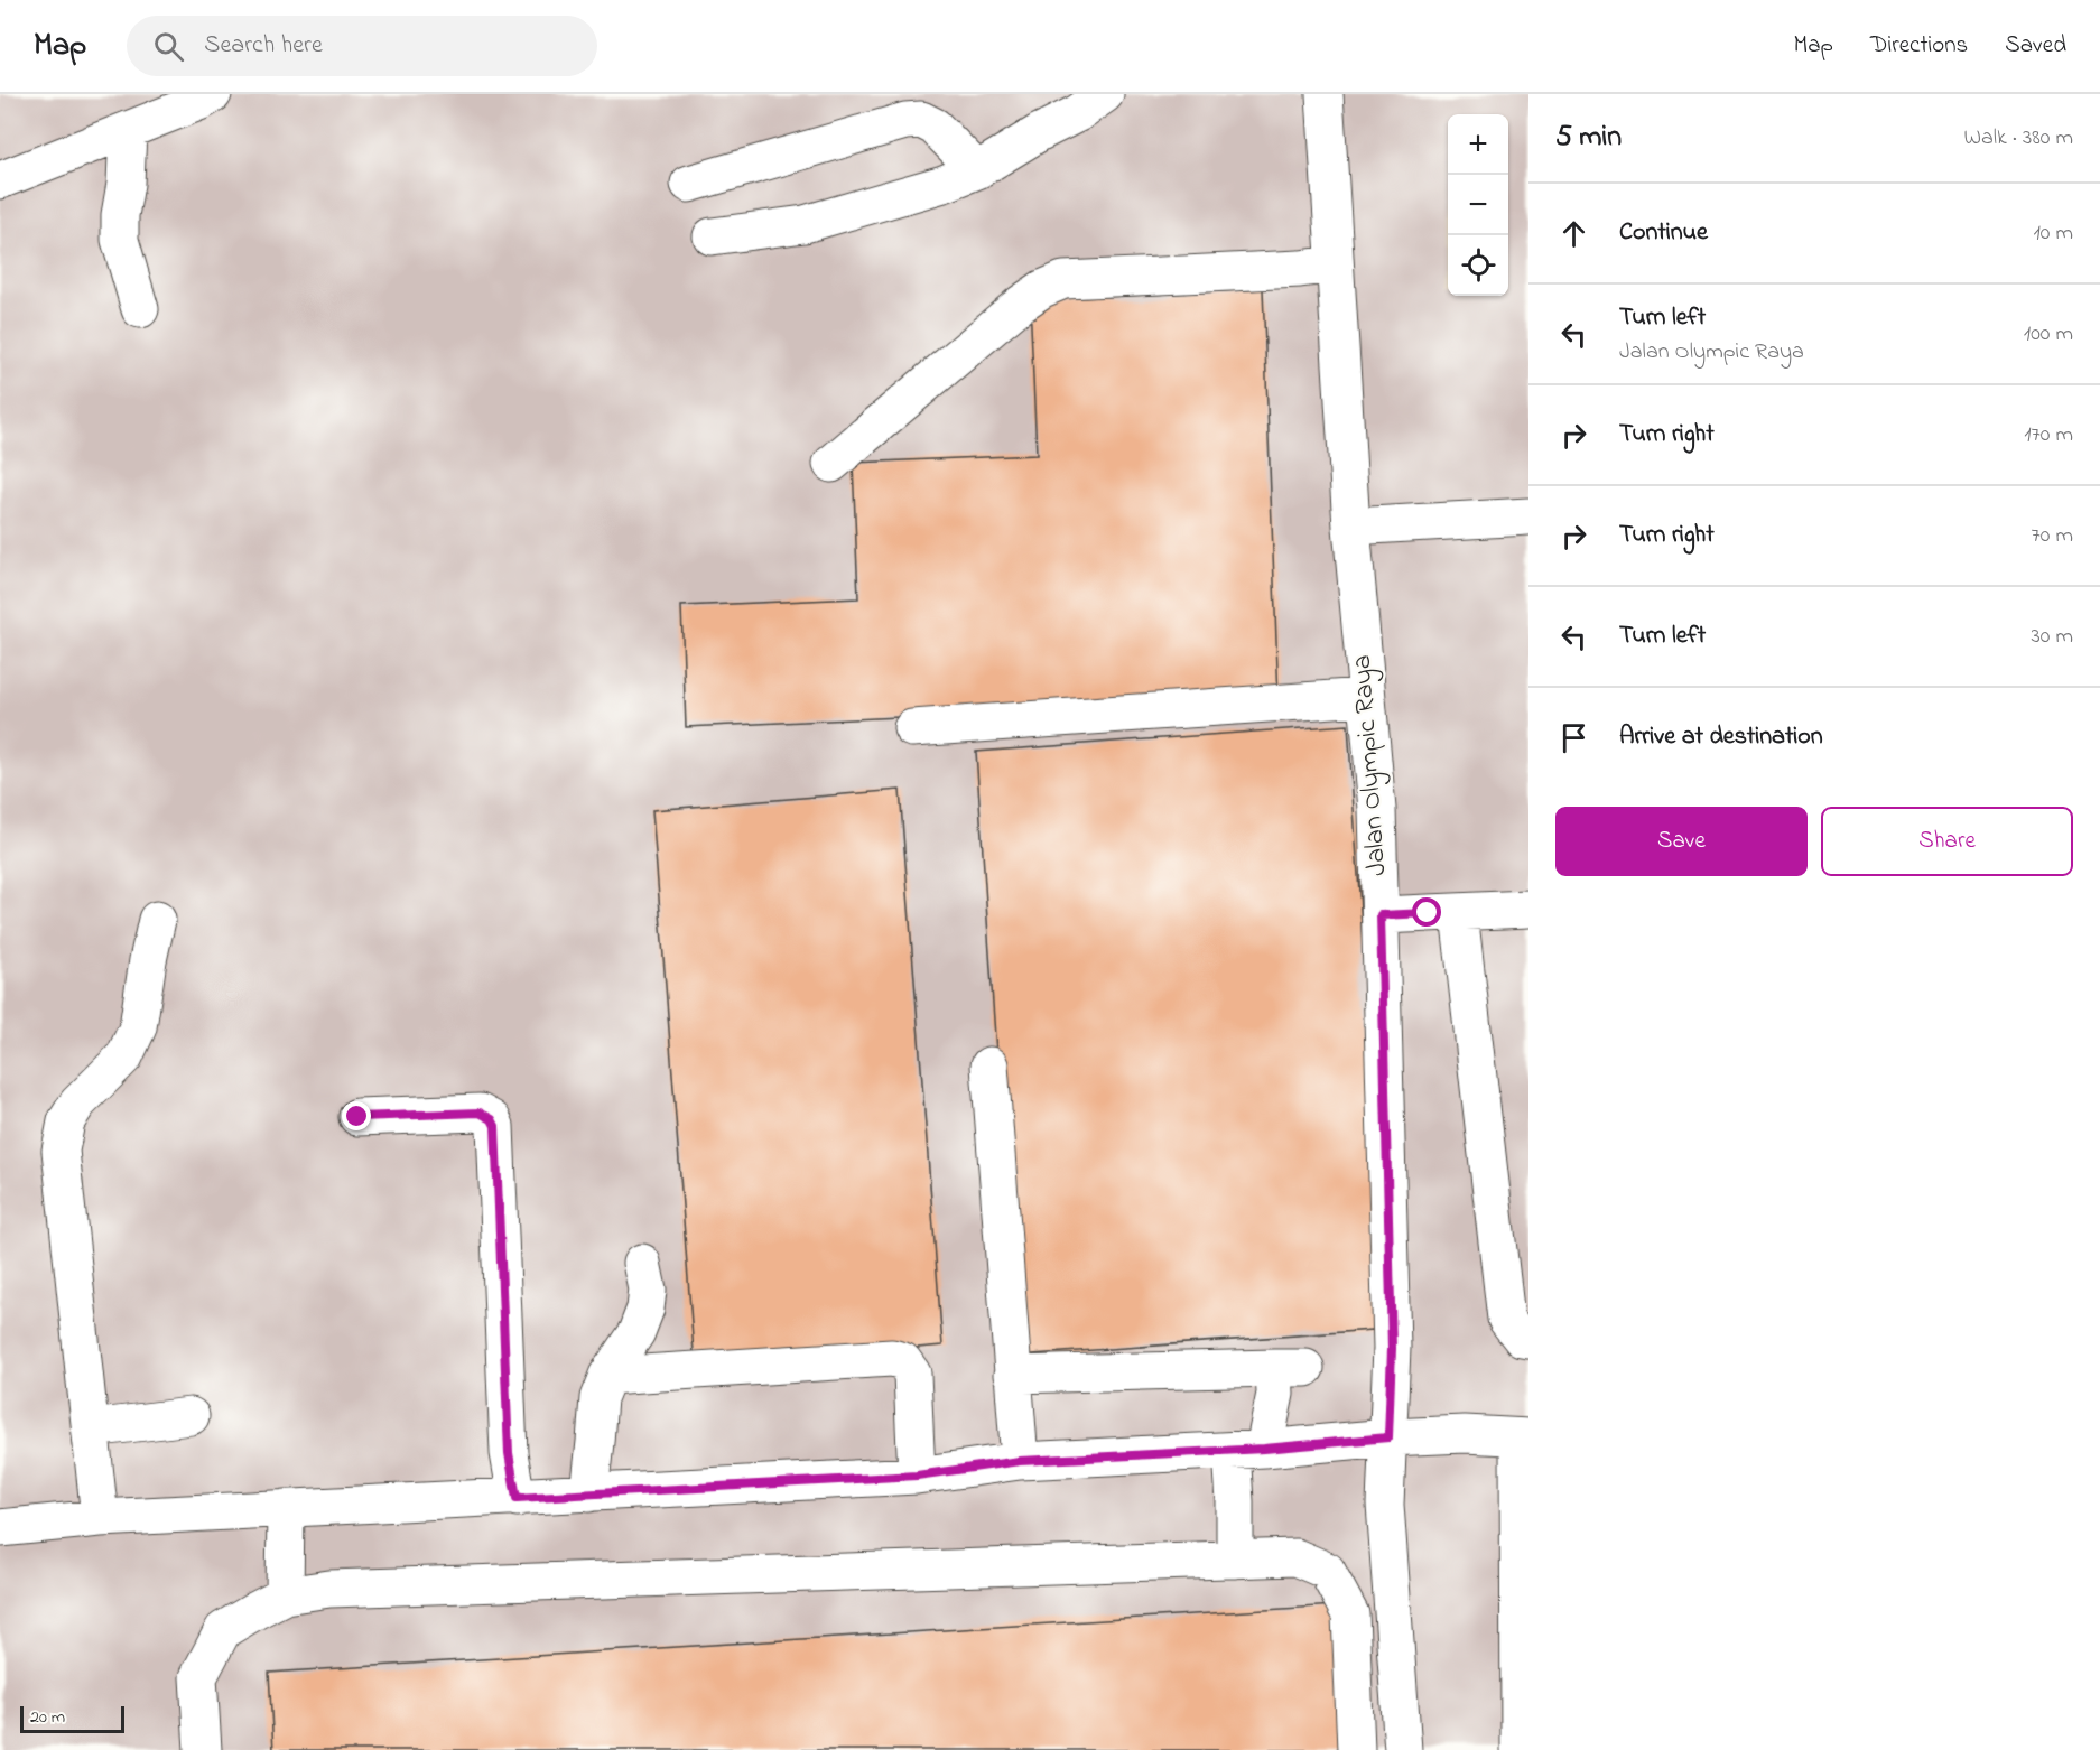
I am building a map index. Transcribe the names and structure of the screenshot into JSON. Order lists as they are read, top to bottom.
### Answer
{
  "streets": {
    "street": ["Jalan Olympic Raya"]
  },
  "scale_bar": "20 m",
  "page": {
    "header": "Map",
    "search": "Search here",
    "nav": ["Map", "Directions", "Saved"],
    "heading": ["5 min", "Walk · 380 m"],
    "map_buttons": ["+", "−"],
    "list": [
      ["Continue", "10 m"],
      ["Turn left", "Jalan Olympic Raya", "100 m"],
      ["Turn right", "170 m"],
      ["Turn right", "70 m"],
      ["Turn left", "30 m"],
      "Arrive at destination"
    ],
    "buttons": ["Save", "Share"],
    "scale": "20 m"
  }
}
